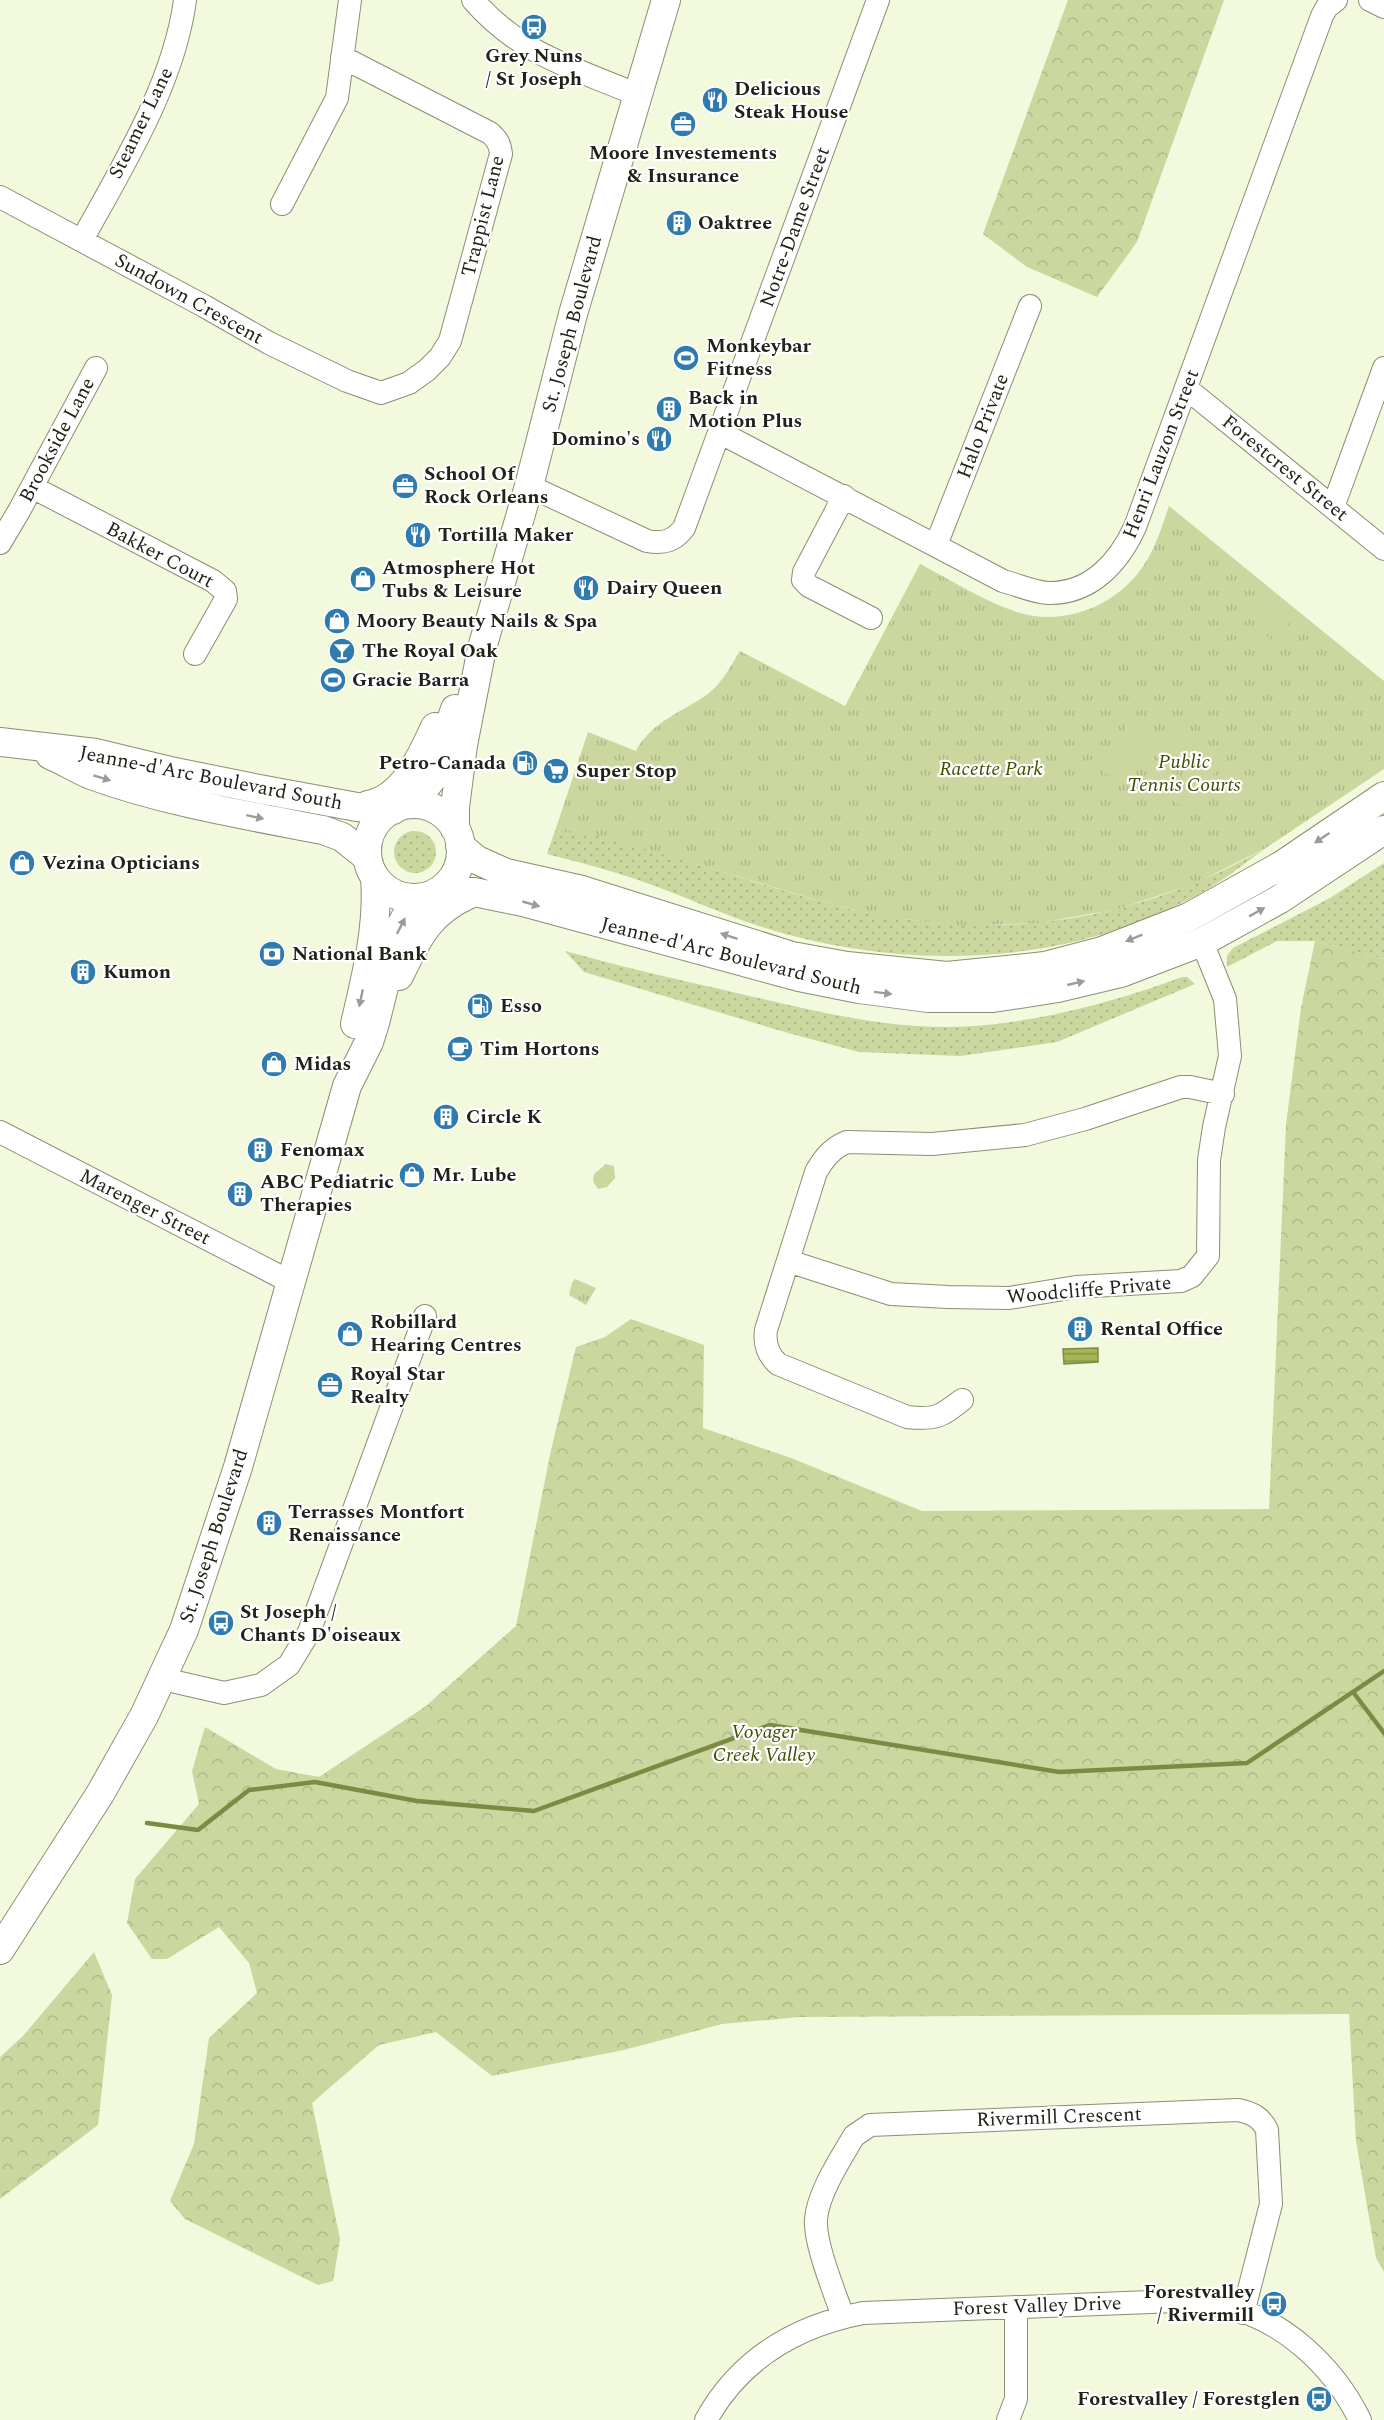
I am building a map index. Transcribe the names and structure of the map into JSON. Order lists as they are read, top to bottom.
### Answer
{
  "streets": {
    "main road": ["St. Joseph Boulevard", "Jeanne-d'Arc Boulevard South"],
    "street": [
      "Steamer Lane",
      "Trappist Lane",
      "Notre-Dame Street",
      "Sundown Crescent",
      "Halo Private",
      "Brookside Lane",
      "Henri Lauzon Street",
      "Forestcrest Street",
      "Bakker Court",
      "Marenger Street",
      "Woodcliffe Private",
      "Rivermill Crescent",
      "Forest Valley Drive"
    ]
  },
  "crossings": [
    ["Steamer Lane", "Sundown Crescent"],
    ["Trappist Lane", "Sundown Crescent"],
    ["Notre-Dame Street", "St. Joseph Boulevard"],
    ["Notre-Dame Street", "Henri Lauzon Street"],
    ["St. Joseph Boulevard", "Jeanne-d'Arc Boulevard South"],
    ["St. Joseph Boulevard", "Marenger Street"],
    ["Halo Private", "Henri Lauzon Street"],
    ["Brookside Lane", "Bakker Court"],
    ["Henri Lauzon Street", "Forestcrest Street"],
    ["Jeanne-d'Arc Boulevard South", "Woodcliffe Private"],
    ["Rivermill Crescent", "Forest Valley Drive"]
  ],
  "parks": ["Public Tennis Courts", "Racette Park", "Voyager Creek Valley"],
  "places": {
    "bus stop": [
      "Grey Nuns / St Joseph",
      "St Joseph / Chants D'oiseaux",
      "Forestvalley / Rivermill",
      "Forestvalley / Forestglen"
    ],
    "restaurant": [
      "Delicious Steak House",
      "Domino's",
      "Tortilla Maker",
      "Dairy Queen"
    ],
    "office": ["Moore Investements & Insurance", "School Of Rock Orleans", "Royal Star Realty"],
    "building": [
      "Oaktree",
      "Back in Motion Plus",
      "Kumon",
      "Circle K",
      "Fenomax",
      "ABC Pediatric Therapies",
      "Rental Office",
      "Terrasses Montfort Renaissance"
    ],
    "sports": ["Monkeybar Fitness", "Gracie Barra"],
    "shop": [
      "Atmosphere Hot Tubs & Leisure",
      "Moory Beauty Nails & Spa",
      "Vezina Opticians",
      "Midas",
      "Mr. Lube",
      "Robillard Hearing Centres"
    ],
    "bar": ["The Royal Oak"],
    "fuel station": ["Petro-Canada", "Esso"],
    "supermarket": ["Super Stop"],
    "bank": ["National Bank"],
    "cafe": ["Tim Hortons"]
  }
}
